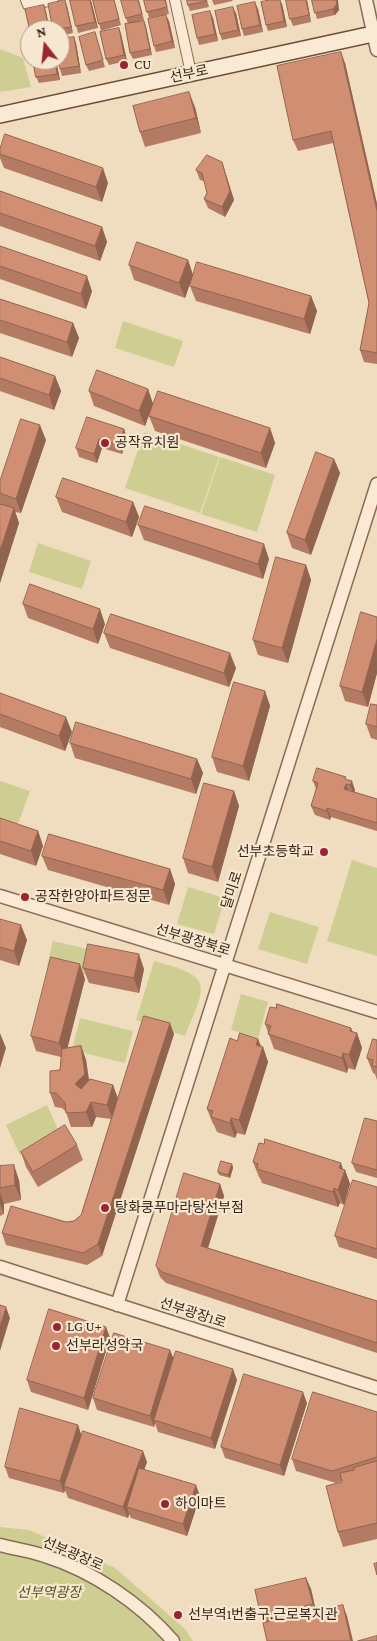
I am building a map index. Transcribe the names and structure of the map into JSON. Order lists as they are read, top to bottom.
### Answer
{
  "streets": {
    "main road": ["선부로"],
    "street": [
      "달미로",
      "선부광장북로",
      "선부광장1로",
      "선부광장로"
    ]
  },
  "crossings": [
    ["달미로", "선부광장북로"],
    ["달미로", "선부광장1로"]
  ],
  "parks": ["선부역광장"],
  "places": [
    "CU",
    "공작유치원",
    "선부초등학교",
    "공작한양아파트정문",
    "탕화쿵푸마라탕선부점",
    "LG U+",
    "선부라성약국",
    "하이마트",
    "선부역1번출구.근로복지관"
  ],
  "north": "top"
}
